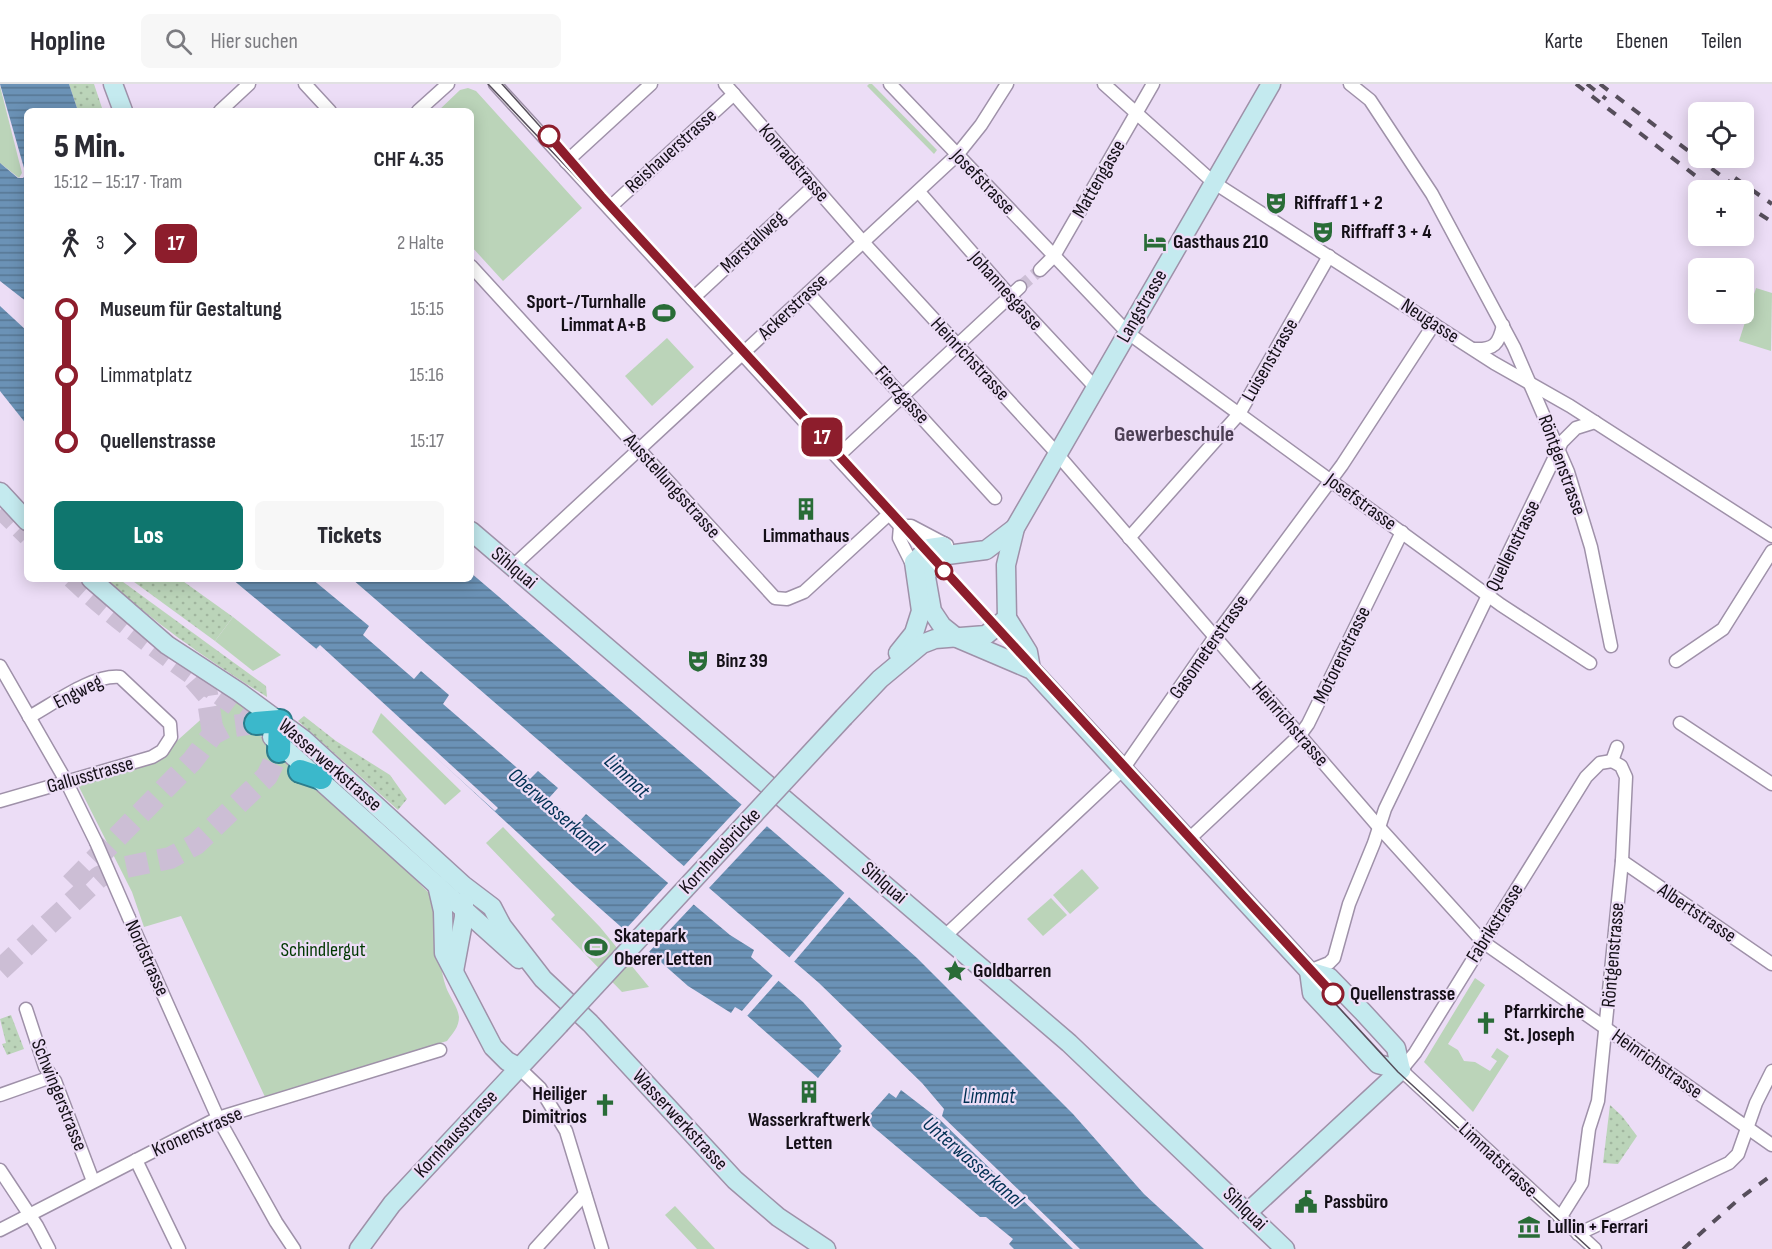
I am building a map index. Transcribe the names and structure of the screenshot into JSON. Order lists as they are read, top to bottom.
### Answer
{
  "streets": {
    "street": [
      "Reishauerstrasse",
      "Konradstrasse",
      "Mattengasse",
      "Josefstrasse",
      "Marstallweg",
      "Johannesgasse",
      "Langstrasse",
      "Ackerstrasse",
      "Neugasse",
      "Heinrichstrasse",
      "Luisenstrasse",
      "Fierzgasse",
      "Röntgenstrasse",
      "Ausstellungsstrasse",
      "Quellenstrasse",
      "Sihlquai",
      "Gasometerstrasse",
      "Motorenstrasse",
      "Engweg",
      "Wasserwerkstrasse",
      "Gallusstrasse",
      "Kornhausbrücke",
      "Albertstrasse",
      "Fabrikstrasse",
      "Nordstrasse",
      "Schwingerstrasse",
      "Kronenstrasse",
      "Kornhausstrasse",
      "Limmatstrasse"
    ]
  },
  "crossings": [
    ["Reishauerstrasse", "Konradstrasse"],
    ["Konradstrasse", "Marstallweg"],
    ["Konradstrasse", "Ackerstrasse"],
    ["Konradstrasse", "Heinrichstrasse"],
    ["Mattengasse", "Josefstrasse"],
    ["Mattengasse", "Neugasse"],
    ["Josefstrasse", "Langstrasse"],
    ["Josefstrasse", "Ackerstrasse"],
    ["Josefstrasse", "Luisenstrasse"],
    ["Josefstrasse", "Quellenstrasse"],
    ["Josefstrasse", "Gasometerstrasse"],
    ["Josefstrasse", "Motorenstrasse"],
    ["Johannesgasse", "Langstrasse"],
    ["Johannesgasse", "Ackerstrasse"],
    ["Langstrasse", "Neugasse"],
    ["Langstrasse", "Heinrichstrasse"],
    ["Ackerstrasse", "Heinrichstrasse"],
    ["Ackerstrasse", "Fierzgasse"],
    ["Ackerstrasse", "Ausstellungsstrasse"],
    ["Ackerstrasse", "Sihlquai"],
    ["Neugasse", "Luisenstrasse"],
    ["Neugasse", "Röntgenstrasse"],
    ["Neugasse", "Quellenstrasse"],
    ["Neugasse", "Gasometerstrasse"],
    ["Heinrichstrasse", "Luisenstrasse"],
    ["Heinrichstrasse", "Röntgenstrasse"],
    ["Heinrichstrasse", "Quellenstrasse"],
    ["Heinrichstrasse", "Gasometerstrasse"],
    ["Heinrichstrasse", "Motorenstrasse"],
    ["Heinrichstrasse", "Fabrikstrasse"],
    ["Röntgenstrasse", "Quellenstrasse"],
    ["Röntgenstrasse", "Albertstrasse"],
    ["Röntgenstrasse", "Fabrikstrasse"],
    ["Röntgenstrasse", "Limmatstrasse"],
    ["Quellenstrasse", "Limmatstrasse"],
    ["Sihlquai", "Gasometerstrasse"],
    ["Sihlquai", "Fabrikstrasse"],
    ["Gasometerstrasse", "Limmatstrasse"],
    ["Motorenstrasse", "Limmatstrasse"],
    ["Engweg", "Gallusstrasse"],
    ["Engweg", "Nordstrasse"],
    ["Gallusstrasse", "Nordstrasse"],
    ["Kornhausbrücke", "Kornhausstrasse"],
    ["Fabrikstrasse", "Limmatstrasse"],
    ["Nordstrasse", "Kronenstrasse"],
    ["Schwingerstrasse", "Kronenstrasse"]
  ],
  "districts": ["Gewerbeschule"],
  "water": ["Limmat", "Oberwasserkanal", "Unterwasserkanal"],
  "parks": ["Schindlergut"],
  "places": {
    "theatre": ["Riffraff 1 + 2", "Riffraff 3 + 4", "Binz 39"],
    "hotel": ["Gasthaus 210"],
    "sports": ["Sport-/Turnhalle Limmat A+B", "Skatepark Oberer Letten"],
    "building": ["Limmathaus", "Wasserkraftwerk Letten"],
    "place": ["Goldbarren"],
    "other": ["Quellenstrasse"],
    "church": ["Pfarrkirche St. Joseph", "Heiliger Dimitrios"],
    "public building": ["Passbüro"],
    "museum": ["Lullin + Ferrari"]
  },
  "lines": ["tram line 17"],
  "page": {
    "header": "Hopline",
    "search": "Hier suchen",
    "nav": ["Karte", "Ebenen", "Teilen"],
    "on_map": "17",
    "map_buttons": ["+", "−"],
    "heading": ["5 Min.", "15:12 – 15:17 · Tram", "CHF 4.35"],
    "legs": ["3", "17", "2 Halte"],
    "list": [
      {
        "name": "Museum für Gestaltung",
        "value": "15:15"
      },
      {
        "name": "Limmatplatz",
        "value": "15:16"
      },
      {
        "name": "Quellenstrasse",
        "value": "15:17"
      }
    ],
    "buttons": ["Los", "Tickets"]
  }
}
